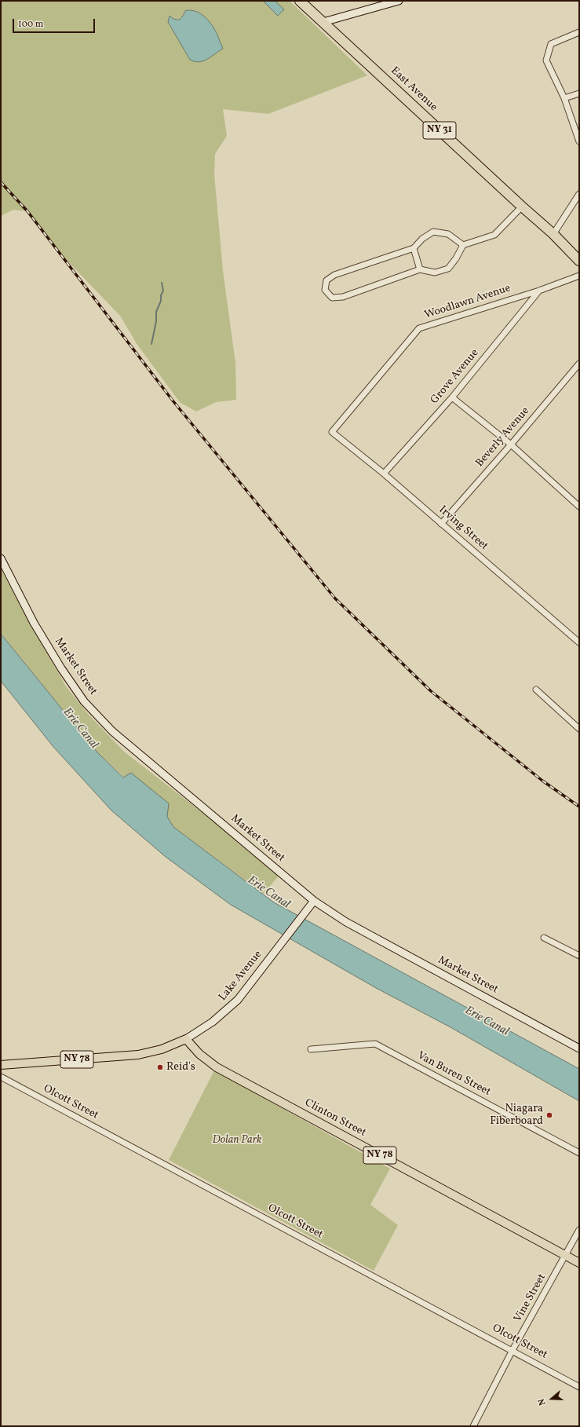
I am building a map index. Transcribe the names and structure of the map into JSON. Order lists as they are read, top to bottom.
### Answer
{
  "streets": {
    "highway": ["East Avenue", "NY 31"],
    "main road": ["Lake Avenue", "NY 78", "Clinton Street"],
    "street": [
      "Woodlawn Avenue",
      "Grove Avenue",
      "Beverly Avenue",
      "Irving Street",
      "Market Street",
      "Van Buren Street",
      "Olcott Street",
      "Vine Street"
    ]
  },
  "crossings": [
    ["Woodlawn Avenue", "Grove Avenue"],
    ["Woodlawn Avenue", "Irving Street"],
    ["Grove Avenue", "Irving Street"],
    ["Beverly Avenue", "Irving Street"],
    ["Market Street", "Lake Avenue"],
    ["Lake Avenue", "Clinton Street"],
    ["Olcott Street", "Vine Street"],
    ["Clinton Street", "Vine Street"]
  ],
  "water": ["Erie Canal"],
  "parks": ["Dolan Park"],
  "places": ["Reid's", "Niagara Fiberboard"],
  "scale_bar": "100 m",
  "north": "left"
}
